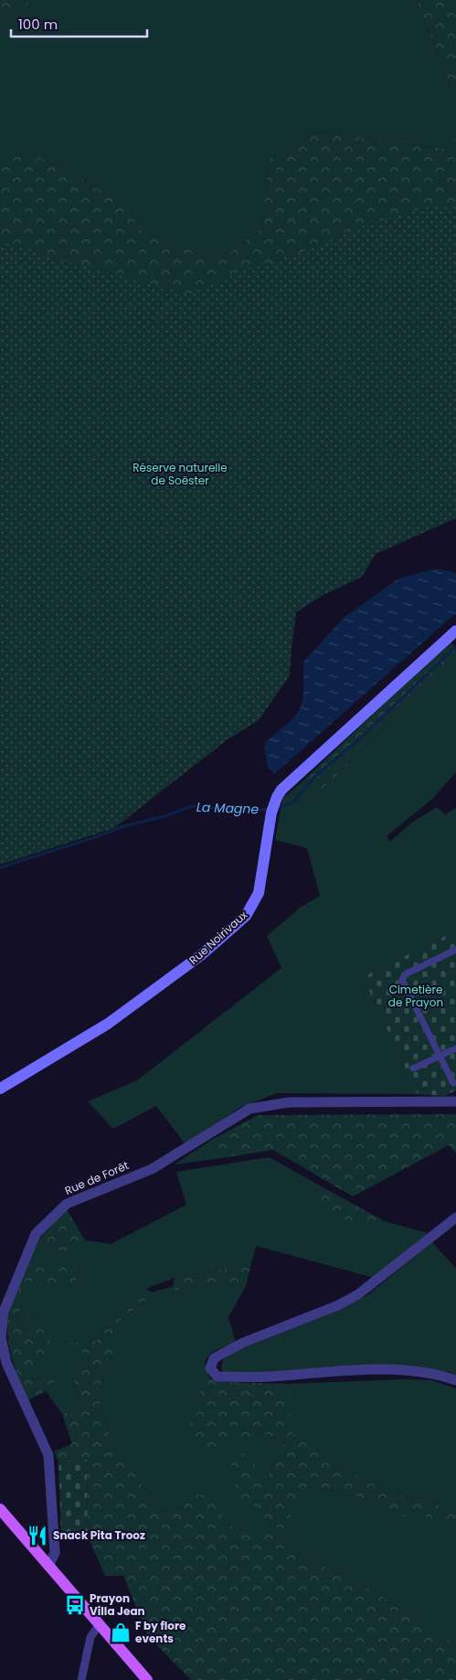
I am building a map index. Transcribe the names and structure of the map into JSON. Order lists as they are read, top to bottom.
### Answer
{
  "streets": {
    "main road": ["Rue Noirivaux"],
    "street": ["Rue de Forêt"]
  },
  "water": ["La Magne"],
  "parks": ["Réserve naturelle de Soëster", "Cimetière de Prayon"],
  "places": {
    "restaurant": ["Snack Pita Trooz"],
    "bus stop": ["Prayon Villa Jean"],
    "shop": ["F by flore events"]
  },
  "scale_bar": "100 m"
}
